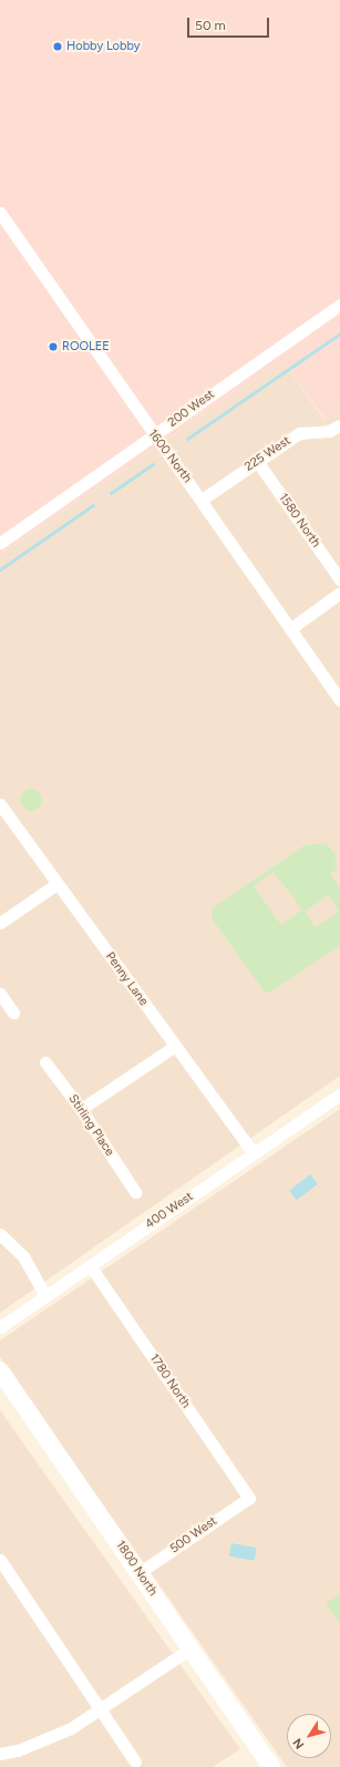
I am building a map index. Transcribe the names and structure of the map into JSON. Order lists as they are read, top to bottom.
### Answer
{
  "streets": {
    "street": [
      "200 West",
      "225 West",
      "1600 North",
      "1580 North",
      "Penny Lane",
      "Stirling Place",
      "400 West",
      "1780 North",
      "500 West",
      "1800 North"
    ]
  },
  "crossings": [
    ["200 West", "1600 North"],
    ["225 West", "1600 North"],
    ["225 West", "1580 North"],
    ["Penny Lane", "400 West"],
    ["400 West", "1780 North"],
    ["1780 North", "500 West"],
    ["500 West", "1800 North"]
  ],
  "places": ["Hobby Lobby", "ROOLEE"],
  "scale_bar": "50 m",
  "north": "bottom left"
}
